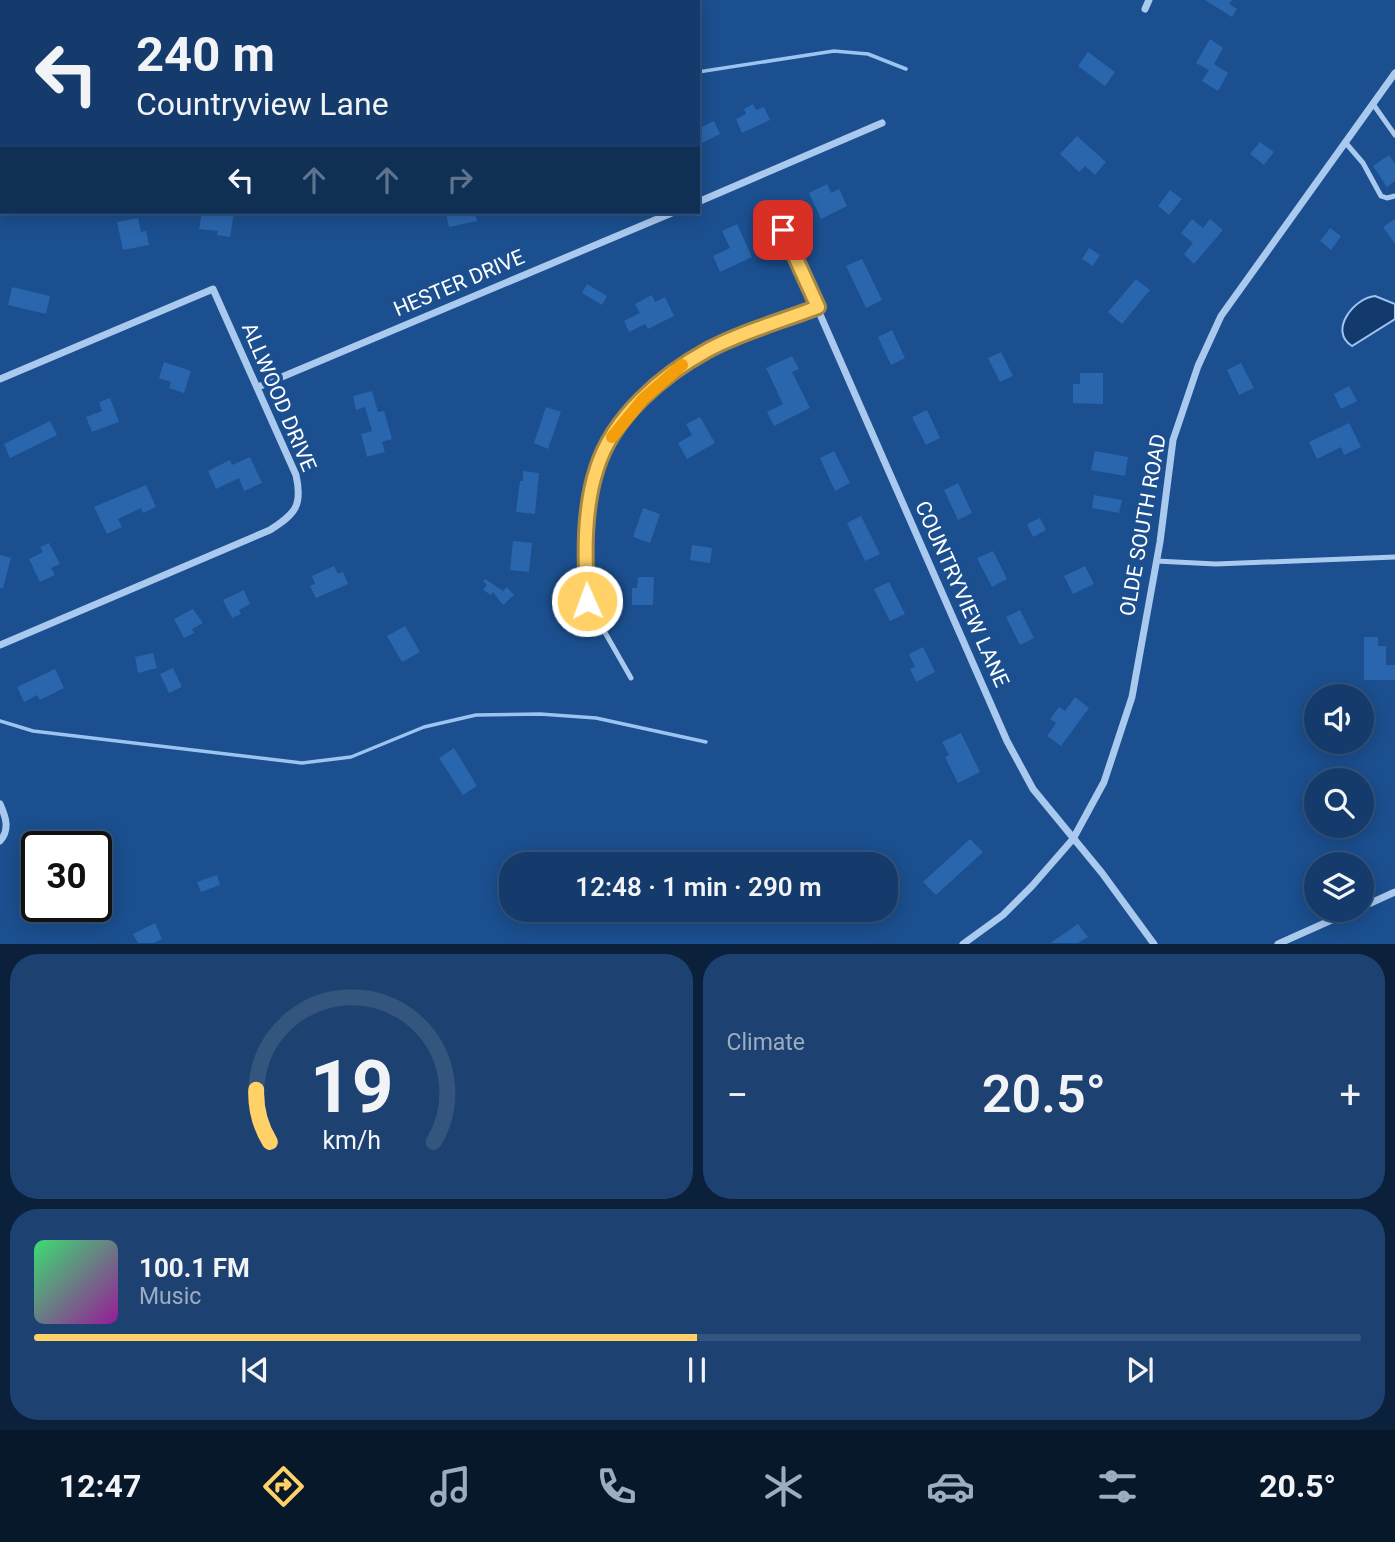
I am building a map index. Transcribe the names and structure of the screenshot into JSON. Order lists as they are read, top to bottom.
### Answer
{
  "streets": {
    "street": [
      "HESTER DRIVE",
      "ALLWOOD DRIVE",
      "OLDE SOUTH ROAD",
      "COUNTRYVIEW LANE"
    ]
  },
  "crossings": [
    ["HESTER DRIVE", "ALLWOOD DRIVE"],
    ["OLDE SOUTH ROAD", "COUNTRYVIEW LANE"]
  ],
  "page": {
    "turn": ["240 m", "Countryview Lane"],
    "limit": "30",
    "trip": "12:48 · 1 min · 290 m",
    "tile": "Climate",
    "heat": ["−", "20.5°", "+"],
    "song": ["100.1 FM", "Music"],
    "tabs": ["12:47", "20.5°"],
    "gauge": ["19", "km/h"]
  }
}
